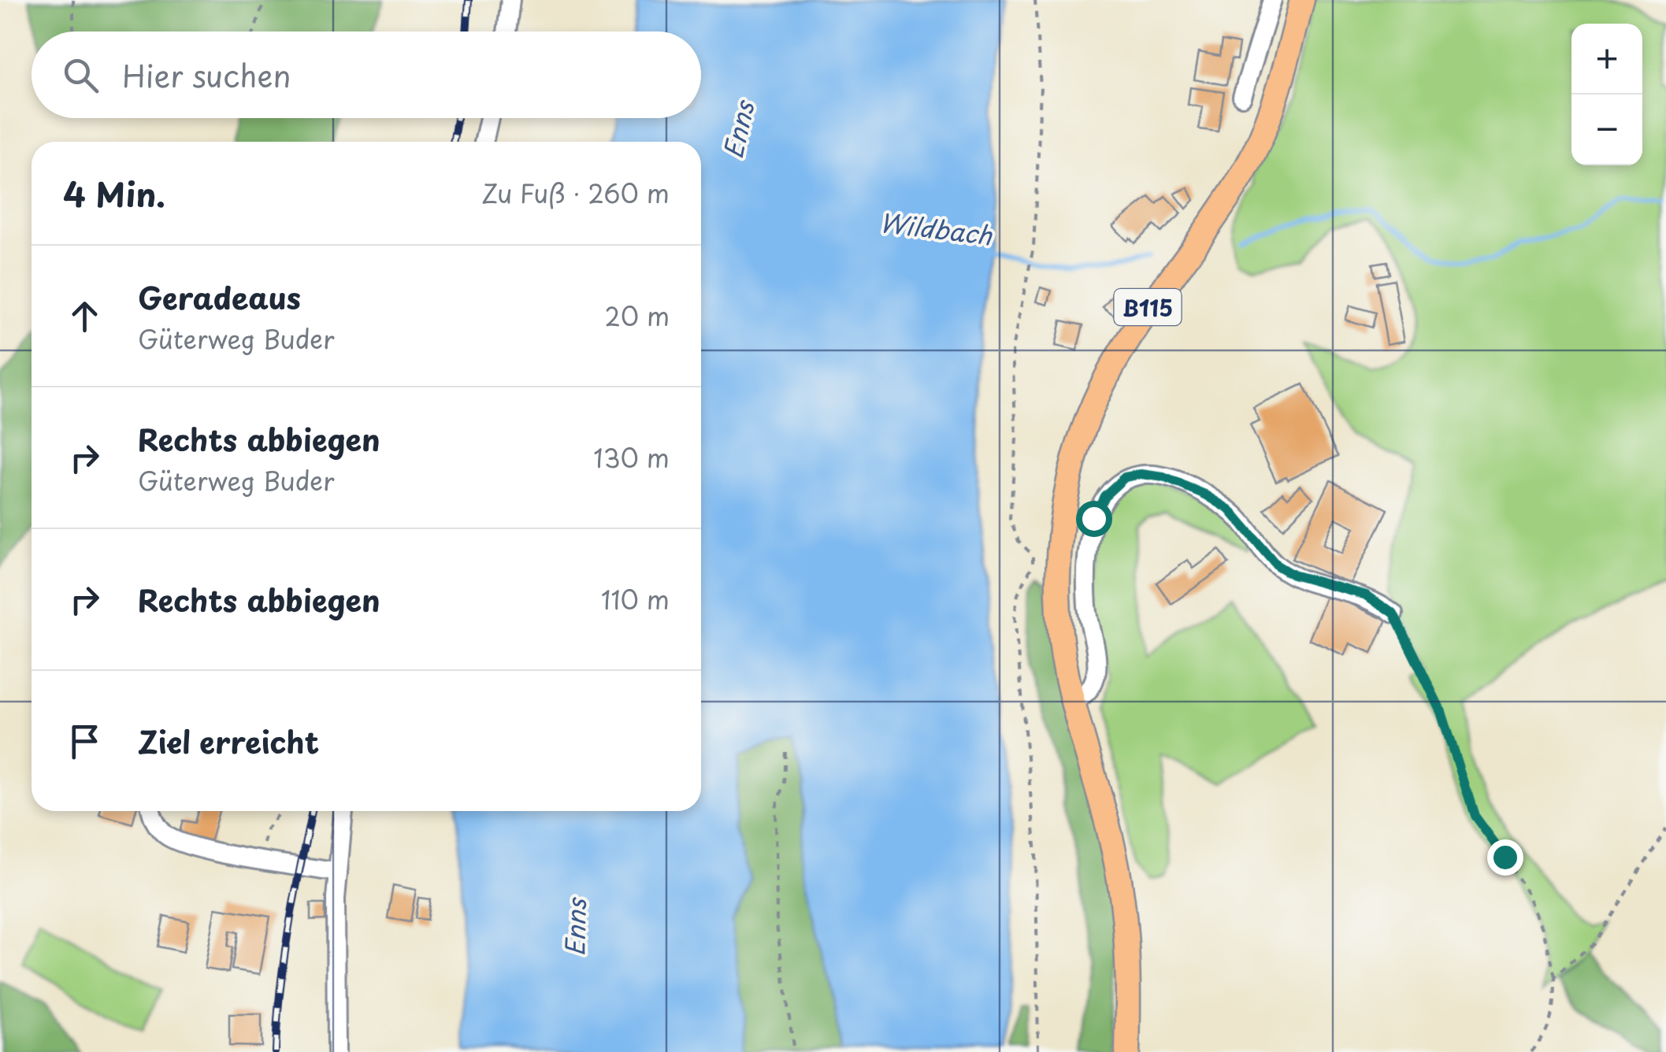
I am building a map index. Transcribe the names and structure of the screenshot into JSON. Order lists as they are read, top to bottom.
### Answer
{
  "streets": {
    "main road": ["B115"]
  },
  "water": ["Enns", "Wildbach"],
  "page": {
    "map_buttons": ["+", "−"],
    "search": "Hier suchen",
    "heading": ["4 Min.", "Zu Fuß · 260 m"],
    "list": [
      ["Geradeaus", "Güterweg Buder", "20 m"],
      ["Rechts abbiegen", "Güterweg Buder", "130 m"],
      ["Rechts abbiegen", "110 m"],
      "Ziel erreicht"
    ]
  }
}
